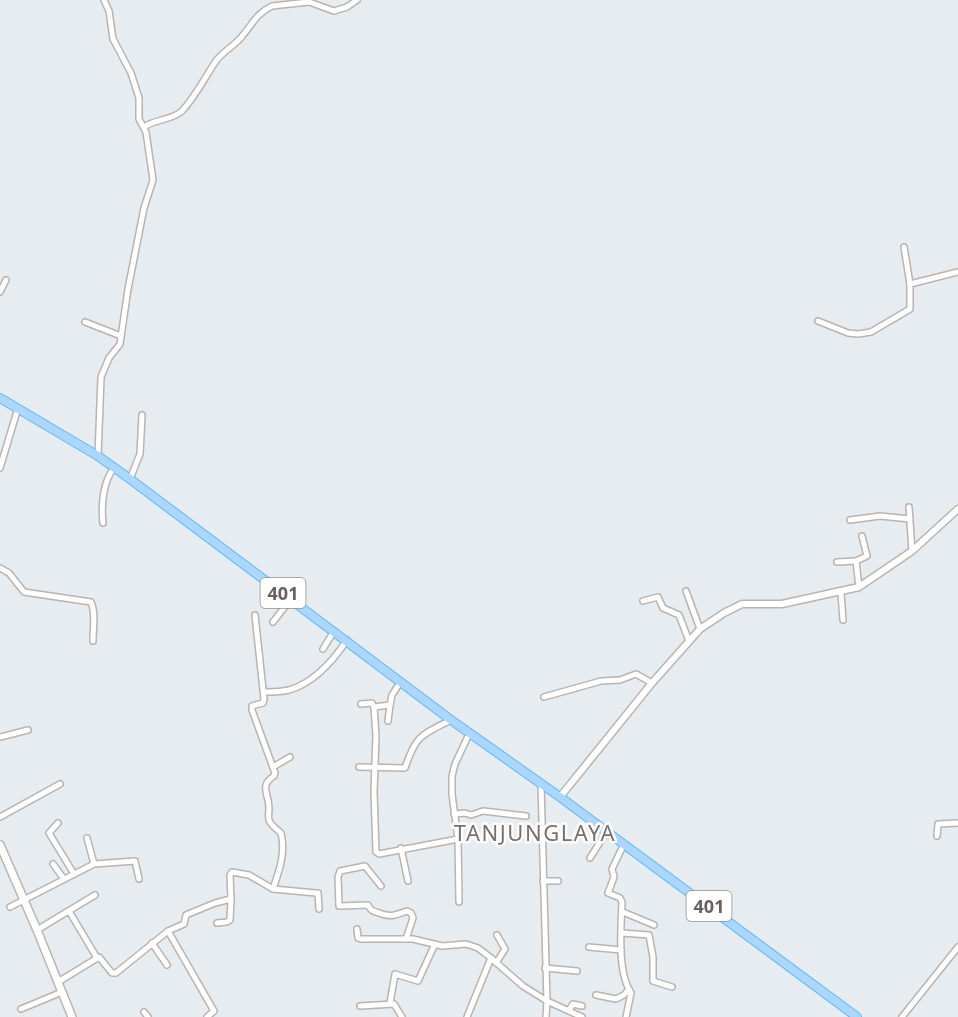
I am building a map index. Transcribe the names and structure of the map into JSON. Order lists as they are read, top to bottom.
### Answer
{
  "streets": {
    "main road": ["401"]
  },
  "districts": ["TANJUNGLAYA"]
}
